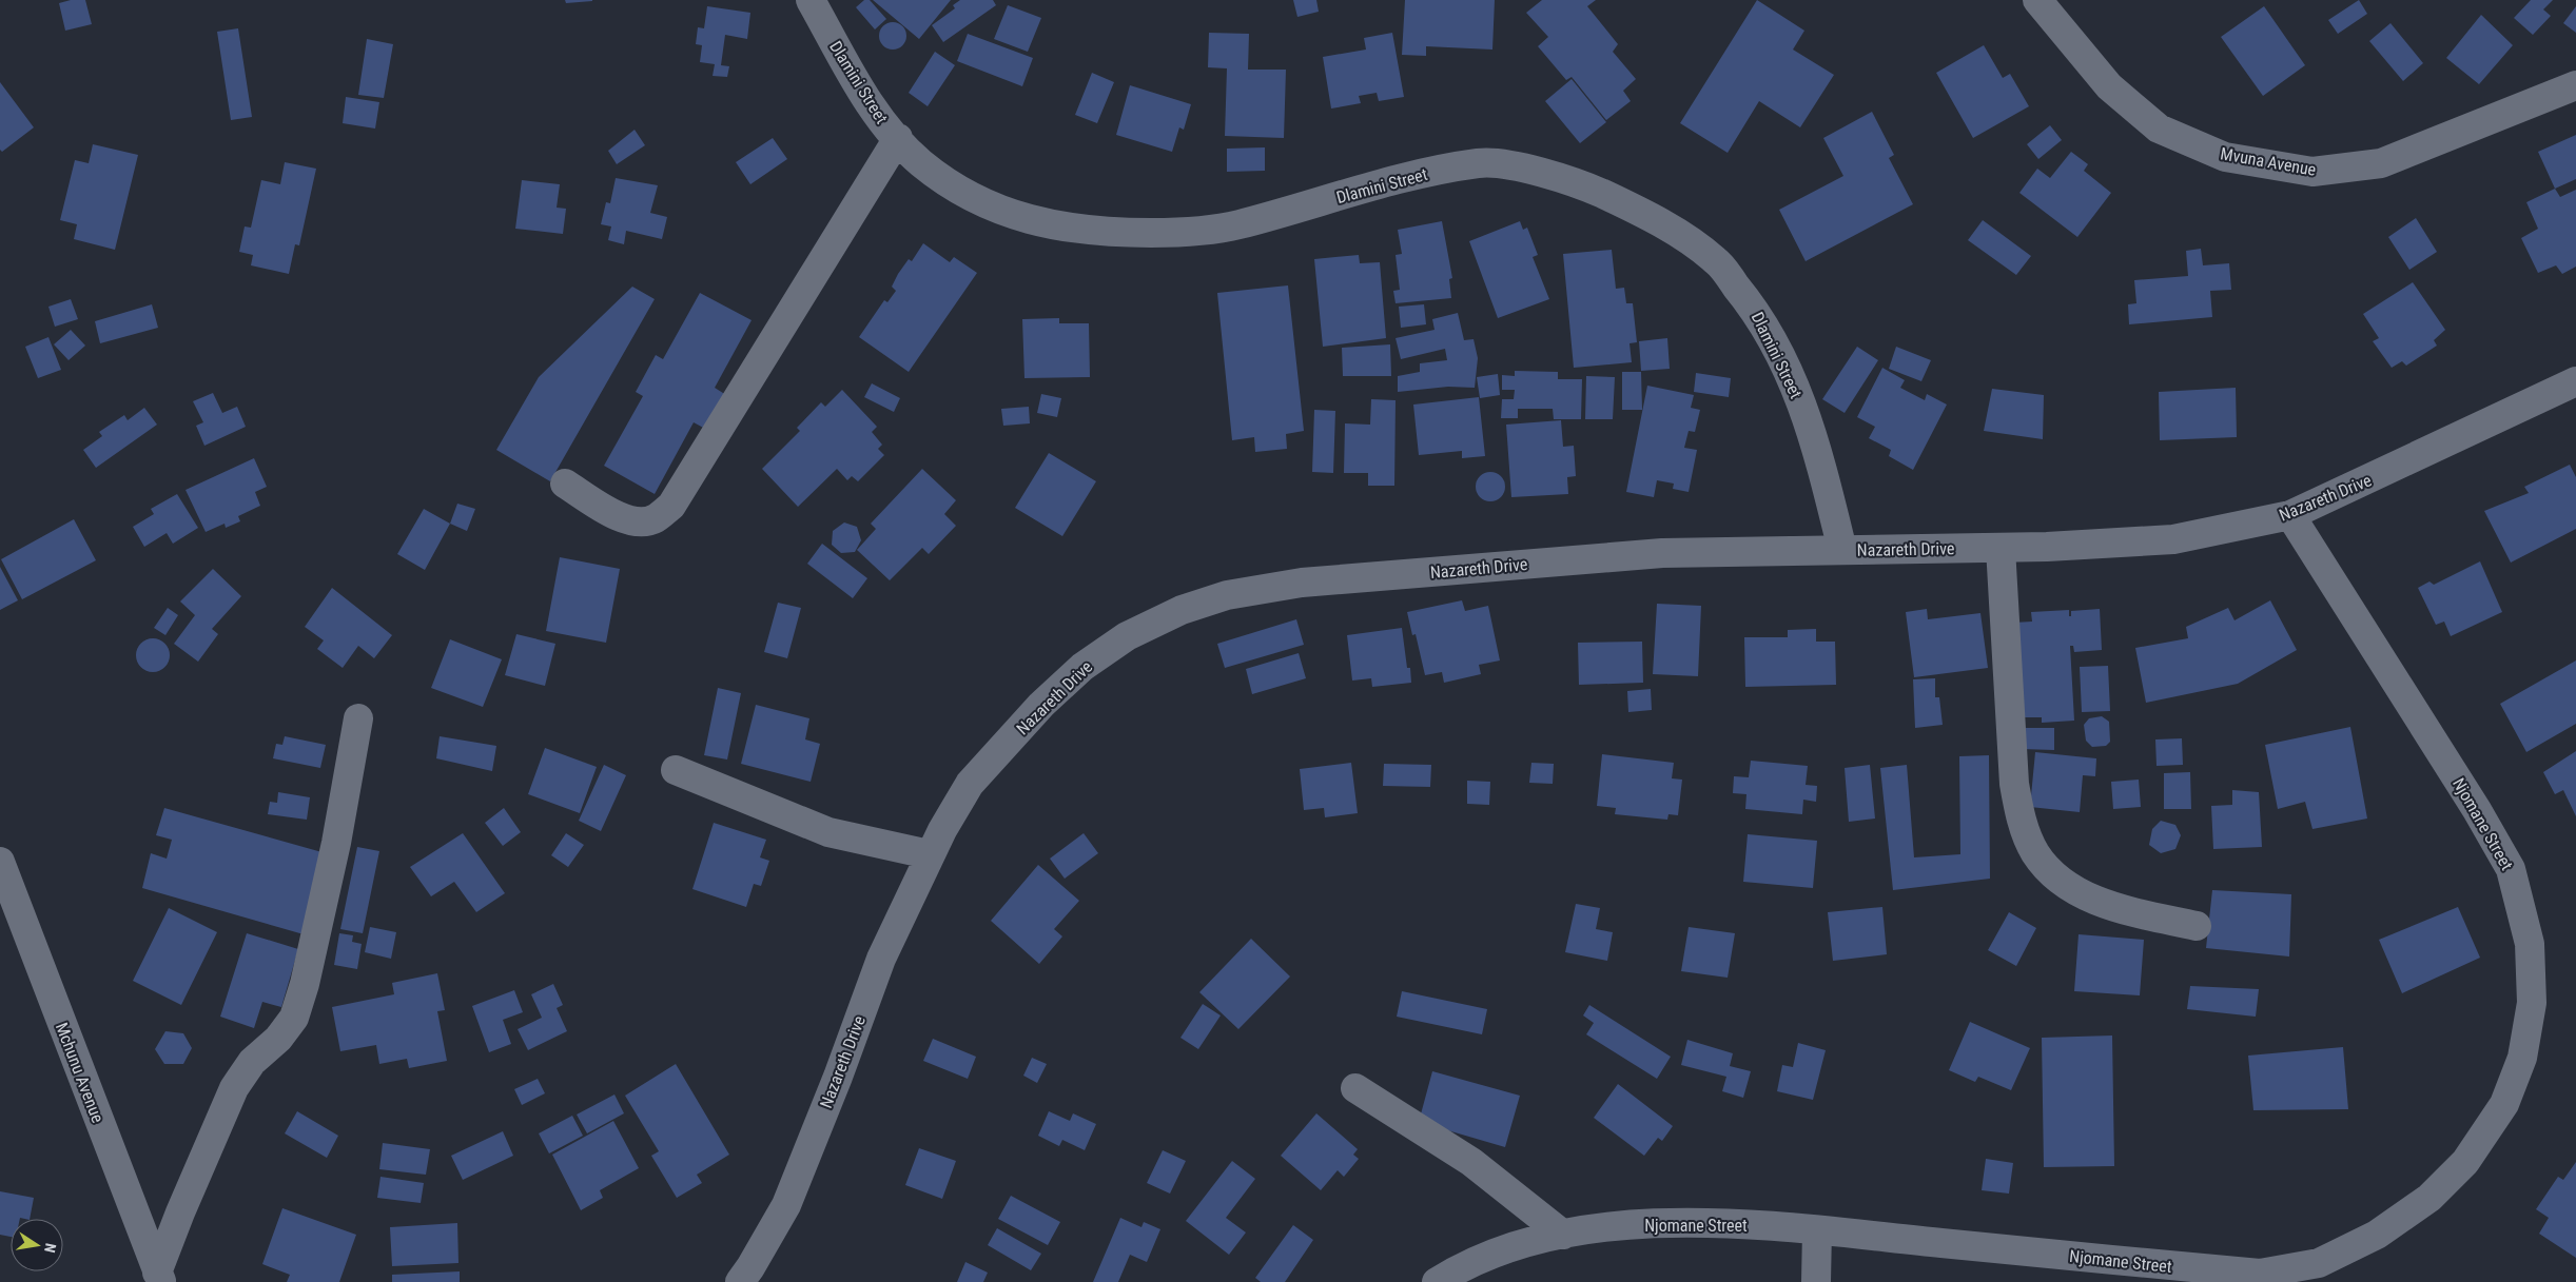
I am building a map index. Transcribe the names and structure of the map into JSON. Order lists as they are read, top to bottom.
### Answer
{
  "streets": {
    "street": [
      "Dlamini Street",
      "Mvuna Avenue",
      "Nazareth Drive",
      "Njomane Street",
      "Mchunu Avenue"
    ]
  },
  "crossings": [
    ["Dlamini Street", "Nazareth Drive"],
    ["Nazareth Drive", "Njomane Street"]
  ],
  "north": "right"
}
